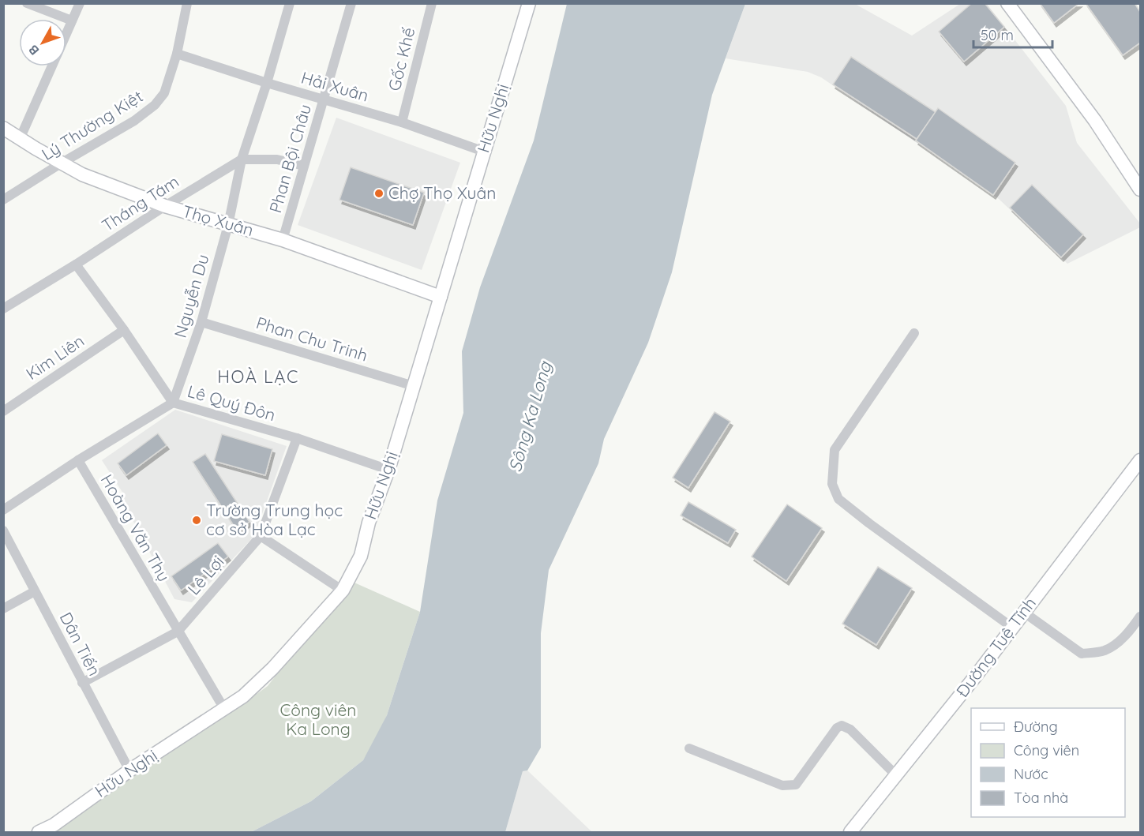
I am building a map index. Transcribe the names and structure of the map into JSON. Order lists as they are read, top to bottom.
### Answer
{
  "streets": {
    "street": [
      "Gốc Khế",
      "Hải Xuân",
      "Hữu Nghị",
      "Lý Thường Kiệt",
      "Phan Bội Châu",
      "Tháng Tám",
      "Thọ Xuân",
      "Nguyễn Du",
      "Phan Chu Trinh",
      "Kim Liên",
      "Lê Quý Đôn",
      "Hoàng Văn Thụ",
      "Lê Lợi",
      "Dân Tiến",
      "Đường Tuệ Tĩnh"
    ]
  },
  "crossings": [
    ["Gốc Khế", "Hải Xuân"],
    ["Hải Xuân", "Hữu Nghị"],
    ["Hải Xuân", "Lý Thường Kiệt"],
    ["Hải Xuân", "Phan Bội Châu"],
    ["Hải Xuân", "Nguyễn Du"],
    ["Hữu Nghị", "Thọ Xuân"],
    ["Hữu Nghị", "Phan Chu Trinh"],
    ["Hữu Nghị", "Lê Quý Đôn"],
    ["Hữu Nghị", "Hoàng Văn Thụ"],
    ["Hữu Nghị", "Dân Tiến"],
    ["Lý Thường Kiệt", "Thọ Xuân"],
    ["Phan Bội Châu", "Thọ Xuân"],
    ["Tháng Tám", "Thọ Xuân"],
    ["Tháng Tám", "Nguyễn Du"],
    ["Tháng Tám", "Lê Quý Đôn"],
    ["Thọ Xuân", "Nguyễn Du"],
    ["Nguyễn Du", "Phan Chu Trinh"],
    ["Nguyễn Du", "Lê Quý Đôn"],
    ["Kim Liên", "Lê Quý Đôn"],
    ["Lê Quý Đôn", "Lê Lợi"],
    ["Hoàng Văn Thụ", "Lê Lợi"],
    ["Lê Lợi", "Dân Tiến"]
  ],
  "districts": ["HOÀ LẠC"],
  "water": ["Sông Ka Long"],
  "parks": ["Công viên Ka Long"],
  "places": ["Chợ Thọ Xuân", "Trường Trung học cơ sở Hòa Lạc"],
  "legend": [
    "Đường",
    "Công viên",
    "Nước",
    "Tòa nhà"
  ],
  "scale_bar": "50 m",
  "north": "bottom left"
}
